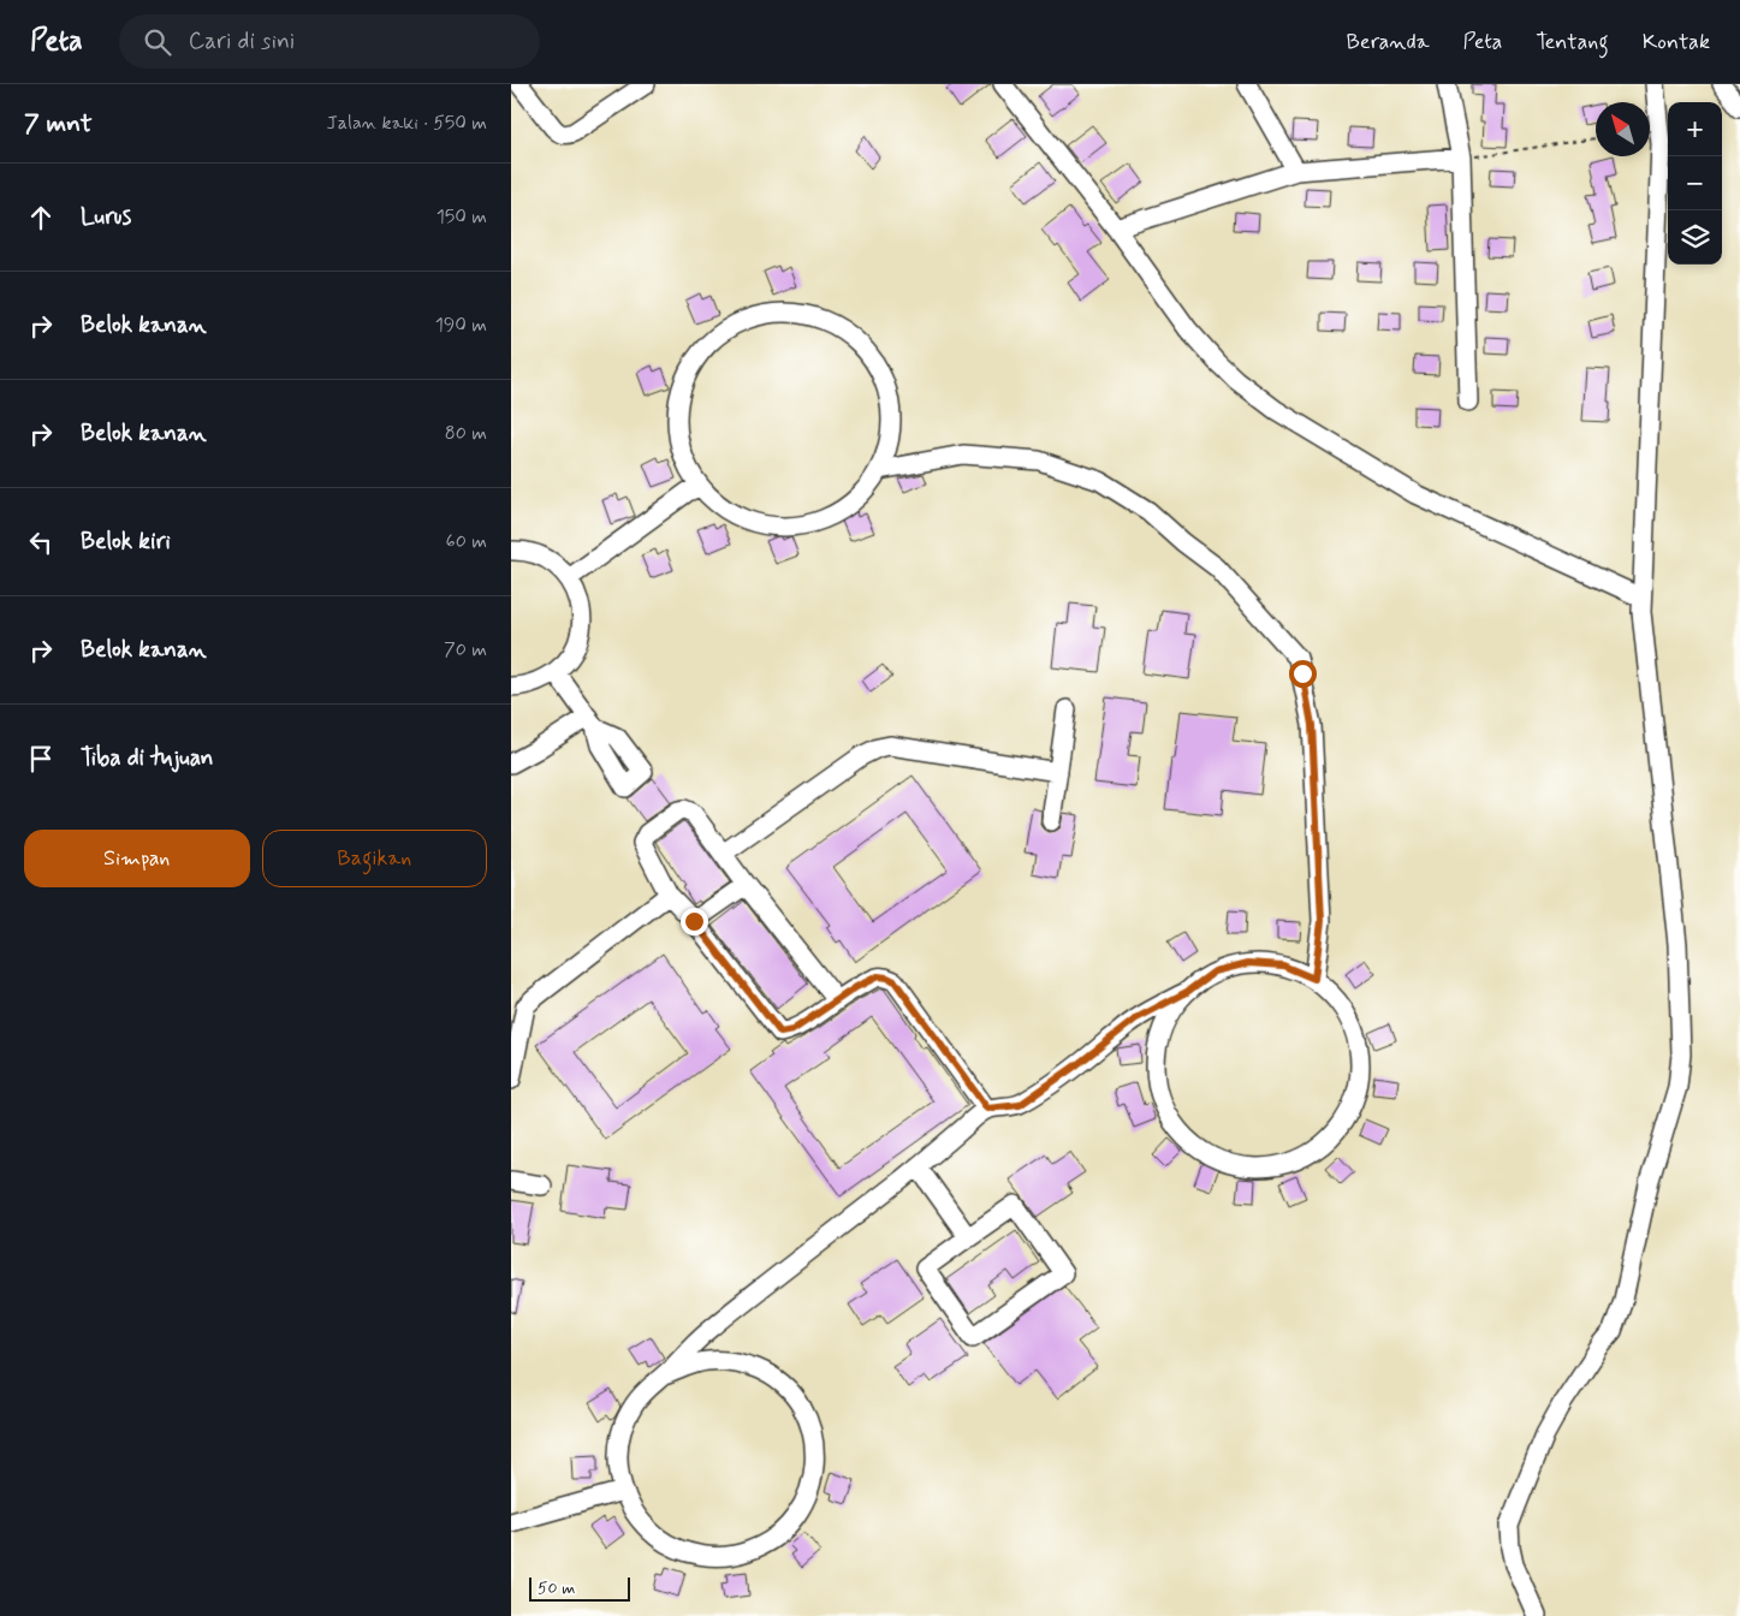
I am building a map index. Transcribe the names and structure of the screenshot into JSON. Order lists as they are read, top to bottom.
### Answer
{
  "scale_bar": "50 m",
  "north": "top left",
  "page": {
    "header": "Peta",
    "search": "Cari di sini",
    "nav": [
      "Beranda",
      "Peta",
      "Tentang",
      "Kontak"
    ],
    "heading": ["7 mnt", "Jalan kaki · 550 m"],
    "map_buttons": ["+", "−"],
    "list": [
      ["Lurus", "150 m"],
      ["Belok kanan", "190 m"],
      ["Belok kanan", "80 m"],
      ["Belok kiri", "60 m"],
      ["Belok kanan", "70 m"],
      "Tiba di tujuan"
    ],
    "buttons": ["Simpan", "Bagikan"],
    "scale": "50 m"
  }
}
